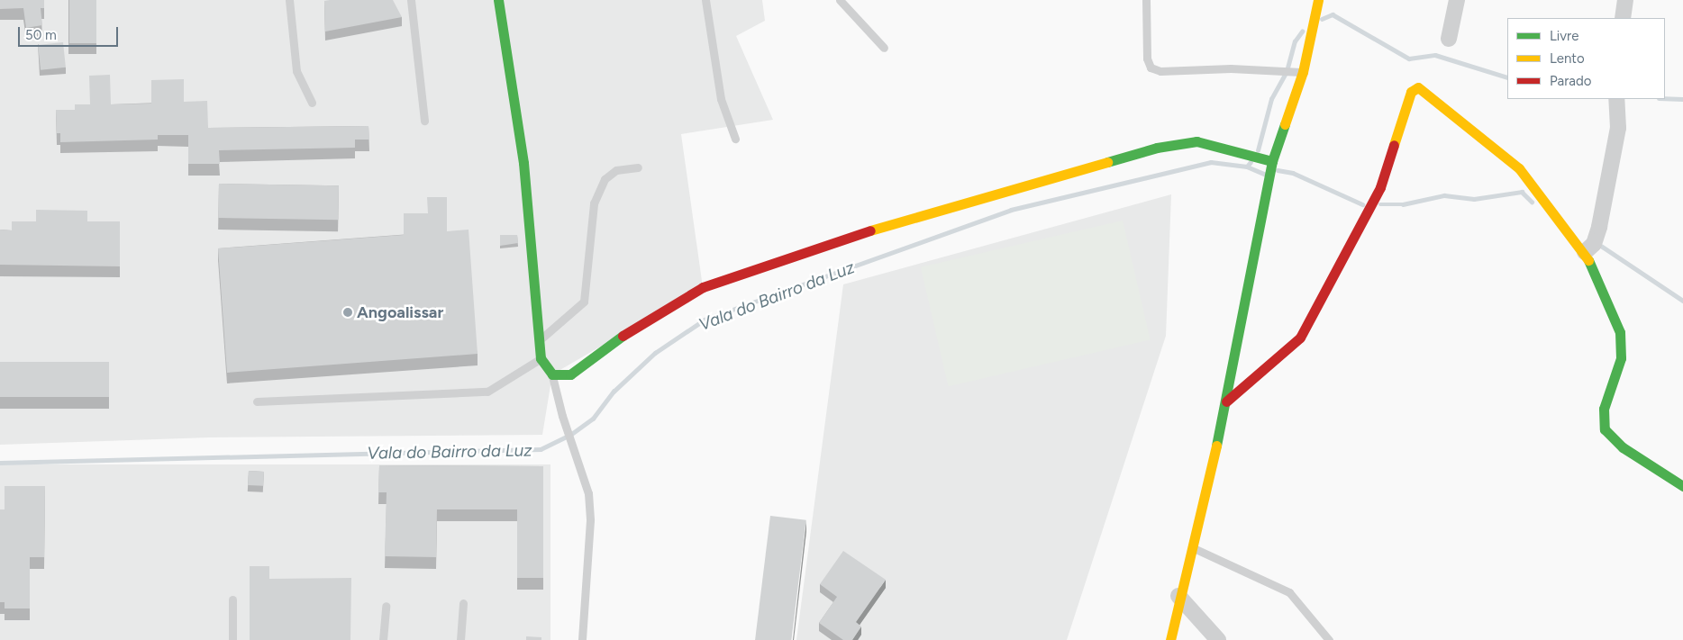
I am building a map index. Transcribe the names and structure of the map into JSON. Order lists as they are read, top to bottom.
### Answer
{
  "water": ["Vala do Bairro da Luz"],
  "places": ["Angoalissar"],
  "legend": ["Livre", "Lento", "Parado"],
  "scale_bar": "50 m"
}
